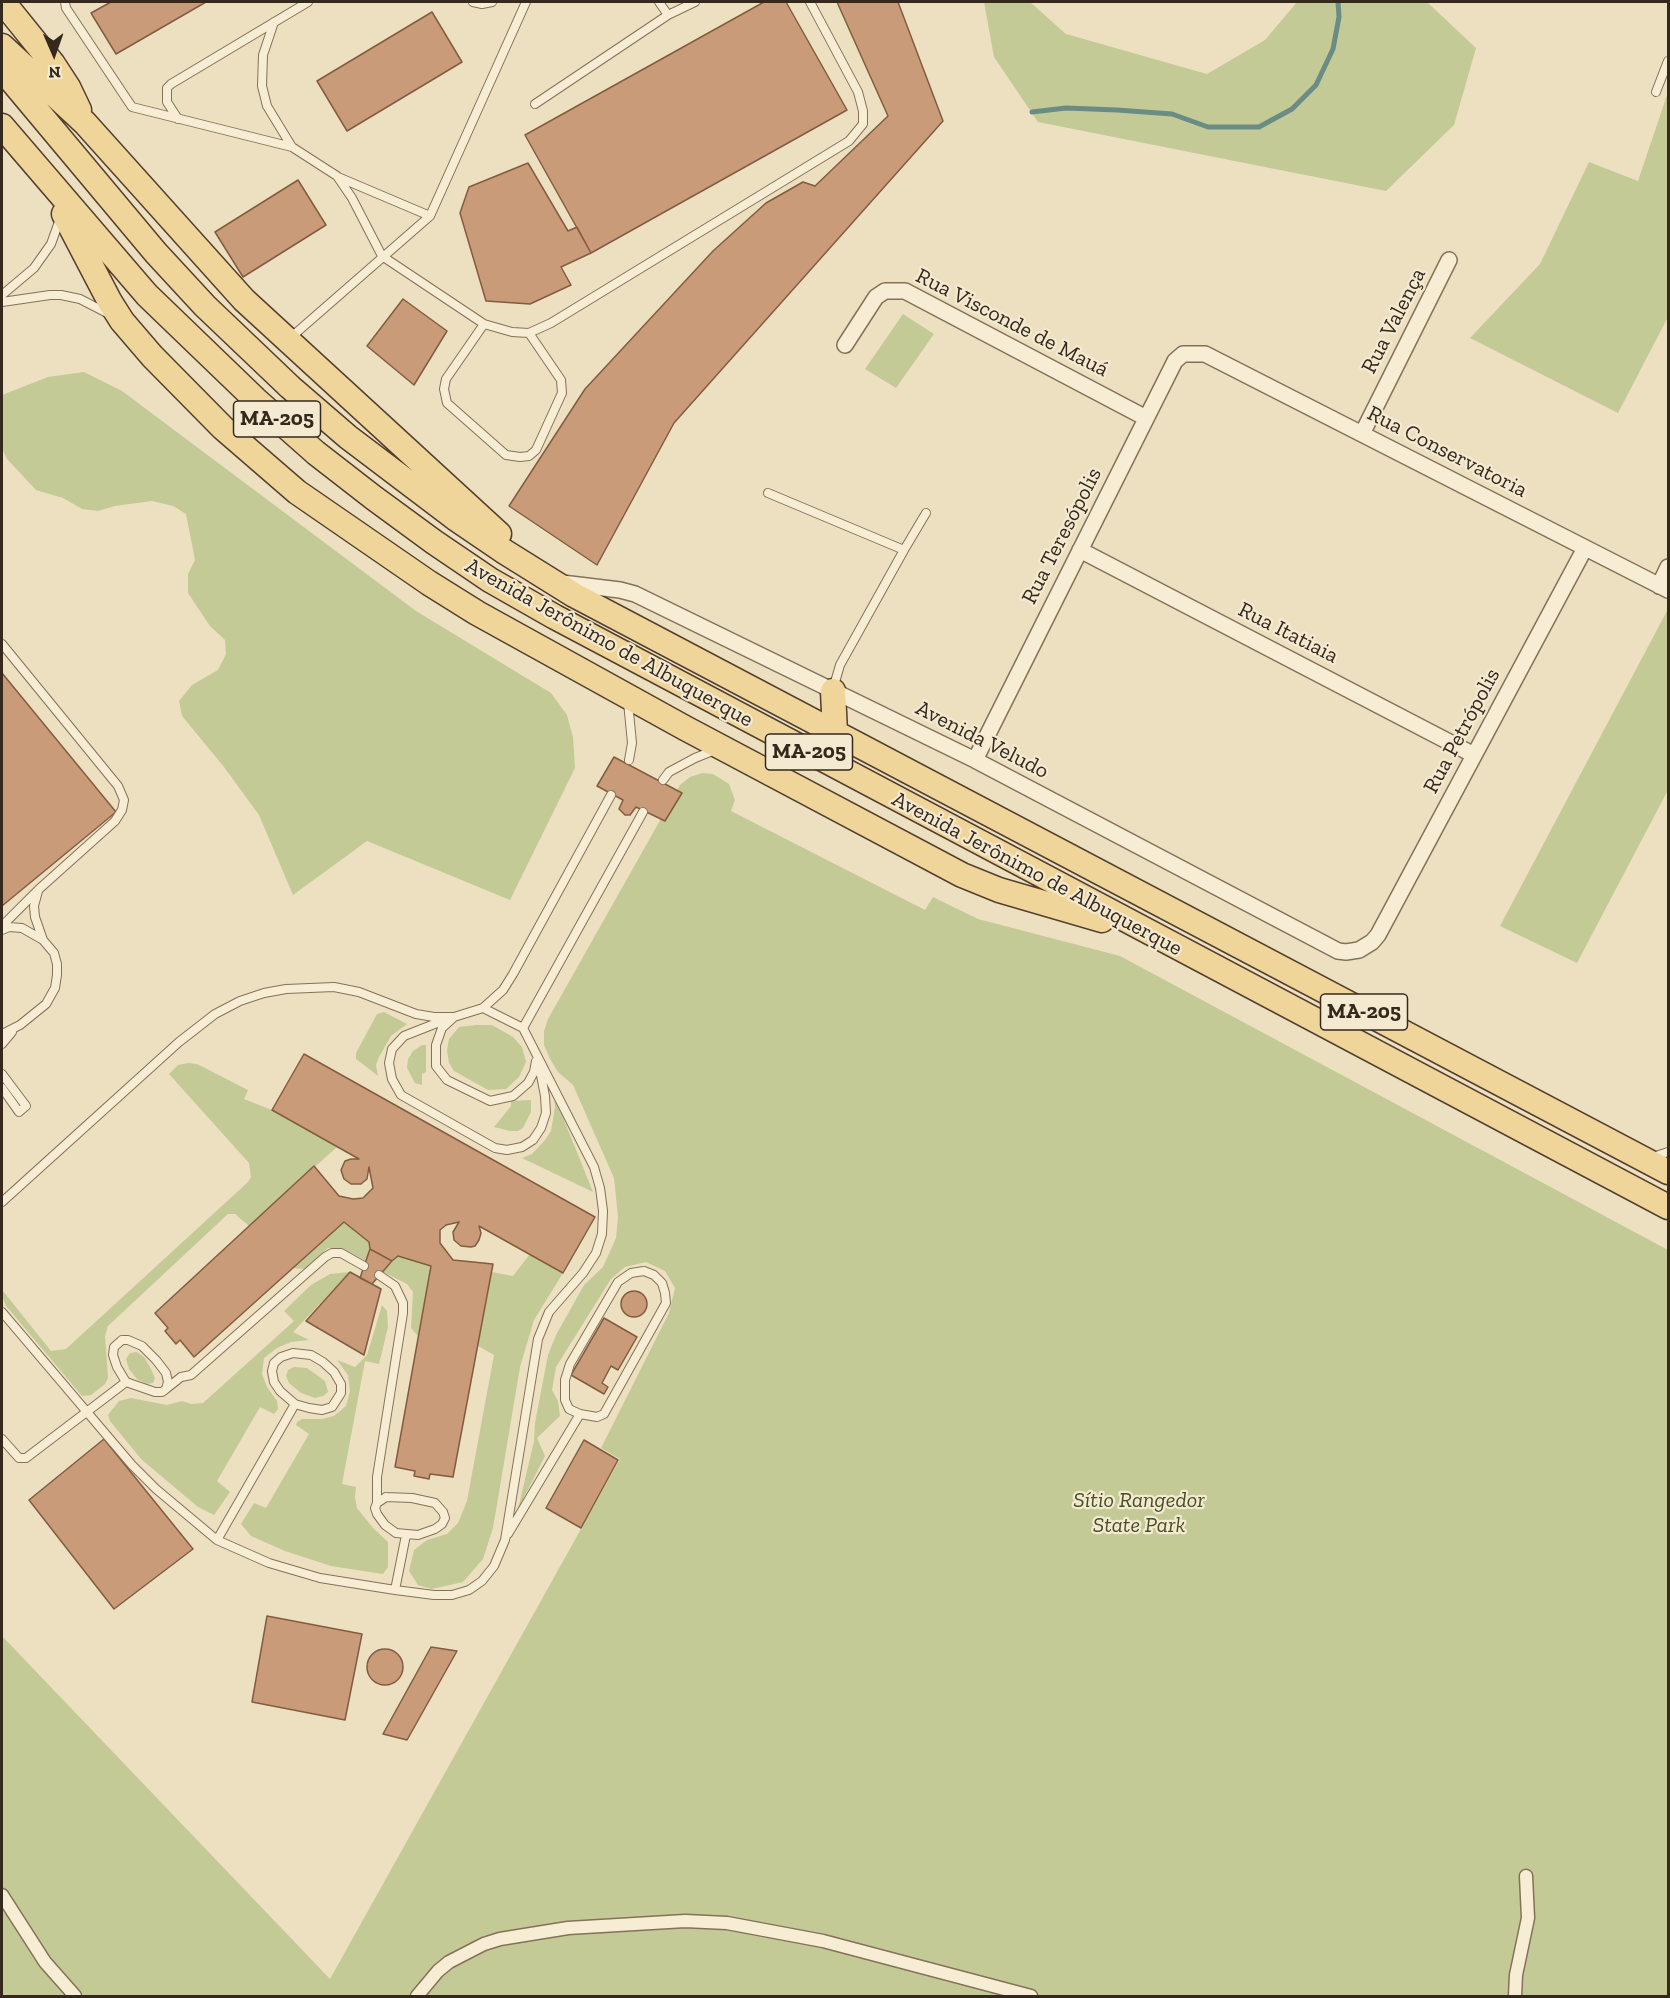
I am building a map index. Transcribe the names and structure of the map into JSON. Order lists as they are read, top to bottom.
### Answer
{
  "streets": {
    "main road": ["MA-205", "Avenida Jerônimo de Albuquerque"],
    "street": [
      "Rua Valença",
      "Rua Visconde de Mauá",
      "Rua Conservatoria",
      "Rua Teresópolis",
      "Rua Itatiaia",
      "Rua Petrópolis",
      "Avenida Veludo"
    ]
  },
  "crossings": [
    ["Rua Valença", "Rua Conservatoria"],
    ["Rua Visconde de Mauá", "Rua Teresópolis"],
    ["MA-205", "Avenida Jerônimo de Albuquerque"],
    ["Rua Conservatoria", "Rua Teresópolis"],
    ["Rua Conservatoria", "Rua Petrópolis"],
    ["Rua Teresópolis", "Rua Itatiaia"],
    ["Rua Teresópolis", "Avenida Veludo"],
    ["Rua Itatiaia", "Rua Petrópolis"],
    ["Avenida Jerônimo de Albuquerque", "Avenida Veludo"],
    ["Rua Petrópolis", "Avenida Veludo"]
  ],
  "parks": ["Sítio Rangedor State Park"],
  "north": "bottom"
}
